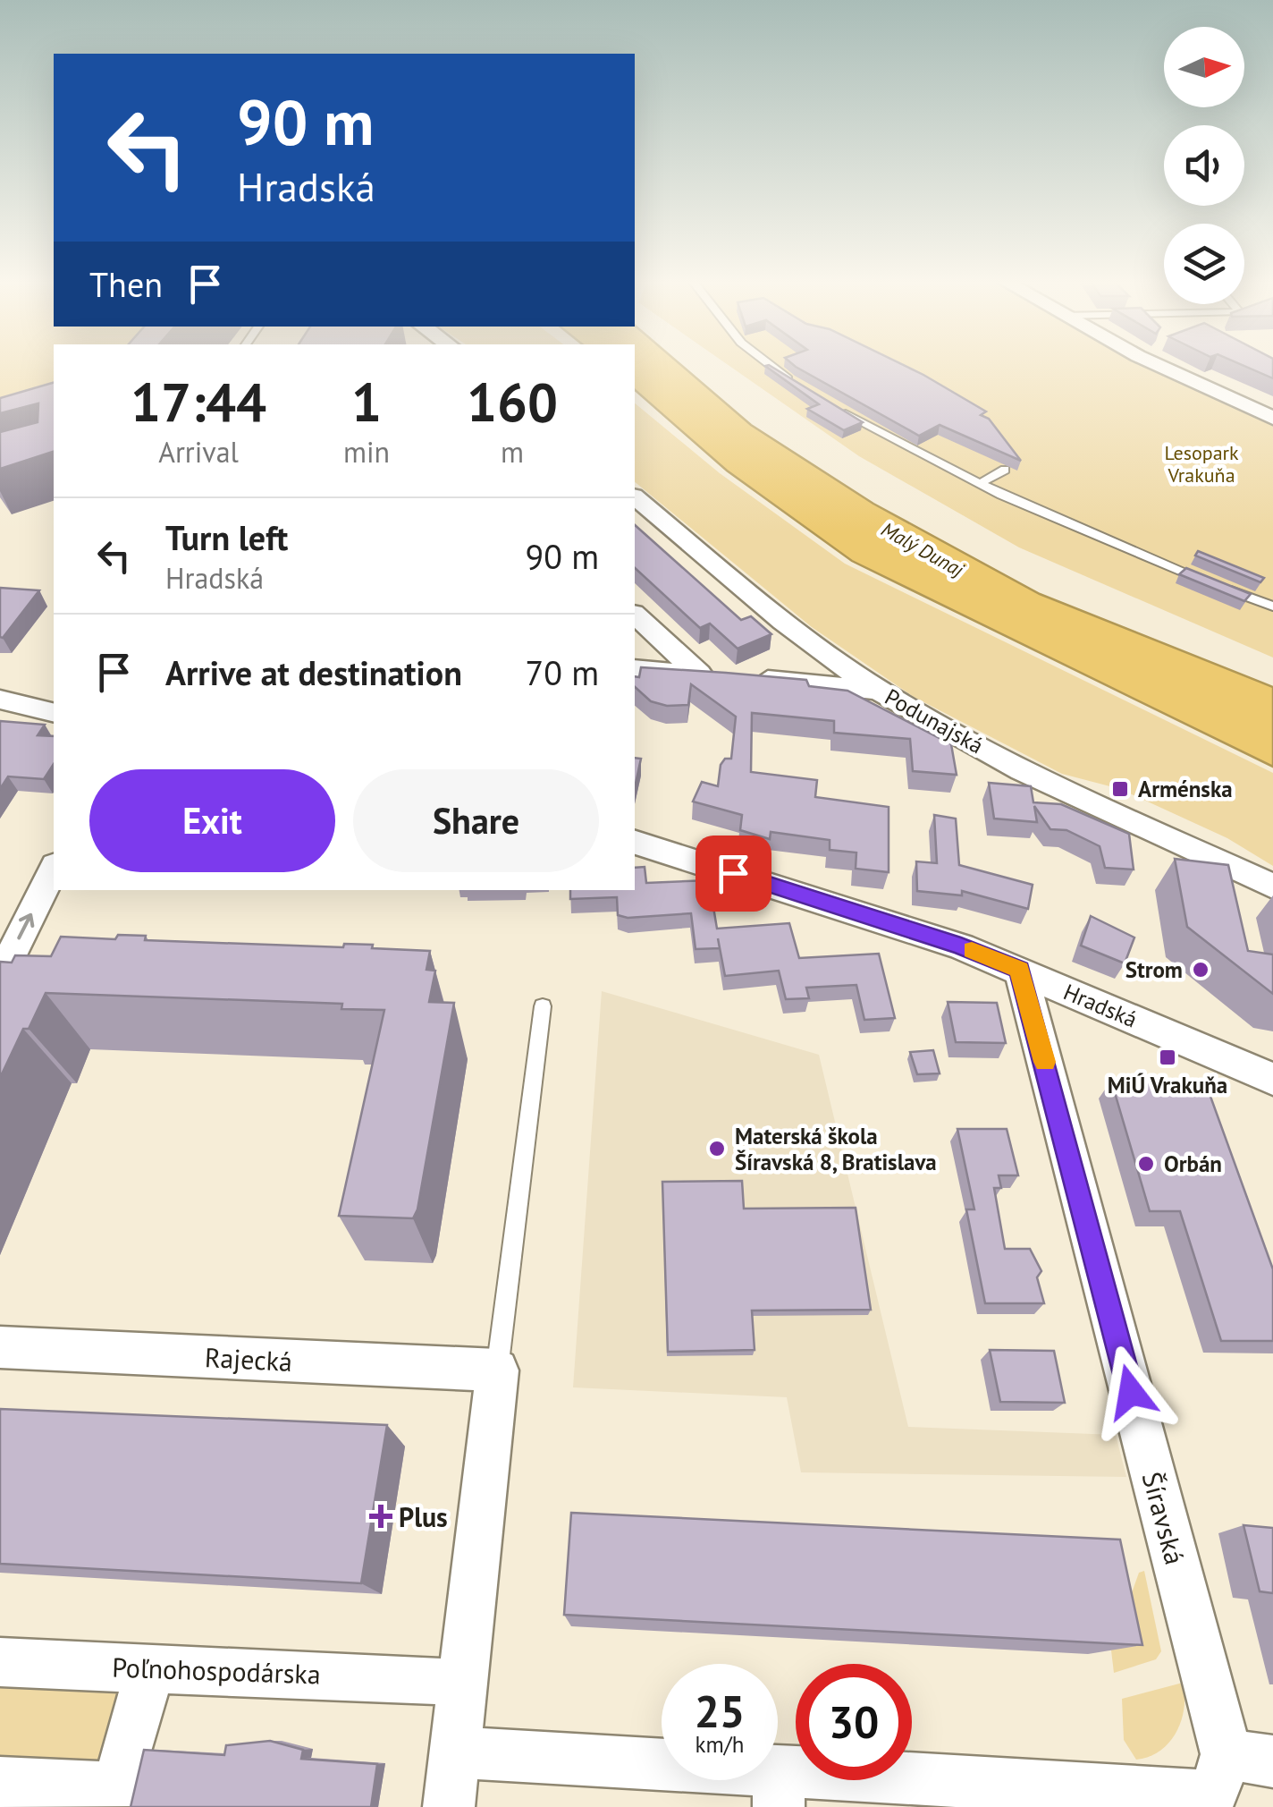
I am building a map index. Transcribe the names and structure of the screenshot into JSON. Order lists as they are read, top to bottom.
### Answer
{
  "streets": {
    "street": [
      "Podunajská",
      "Hradská",
      "Rajecká",
      "Šíravská",
      "Poľnohospodárska"
    ]
  },
  "crossings": [
    ["Hradská", "Šíravská"]
  ],
  "water": ["Malý Dunaj"],
  "parks": ["Lesopark Vrakuňa"],
  "places": {
    "transit": ["Arménska", "MiÚ Vrakuňa"],
    "other": ["Strom", "Materská škola Šíravská 8, Bratislava", "Orbán"],
    "health": ["Plus"]
  },
  "north": "right",
  "page": {
    "turn": ["90 m", "Hradská"],
    "then": "Then",
    "eta": [
      "17:44",
      "Arrival",
      "1",
      "min",
      "160",
      "m"
    ],
    "list": [
      {
        "name": "Turn left",
        "note": "Hradská",
        "value": "90 m"
      },
      {
        "name": "Arrive at destination",
        "value": "70 m"
      }
    ],
    "buttons": ["Exit", "Share"],
    "speed": "25 km/h",
    "limit": "30"
  }
}
